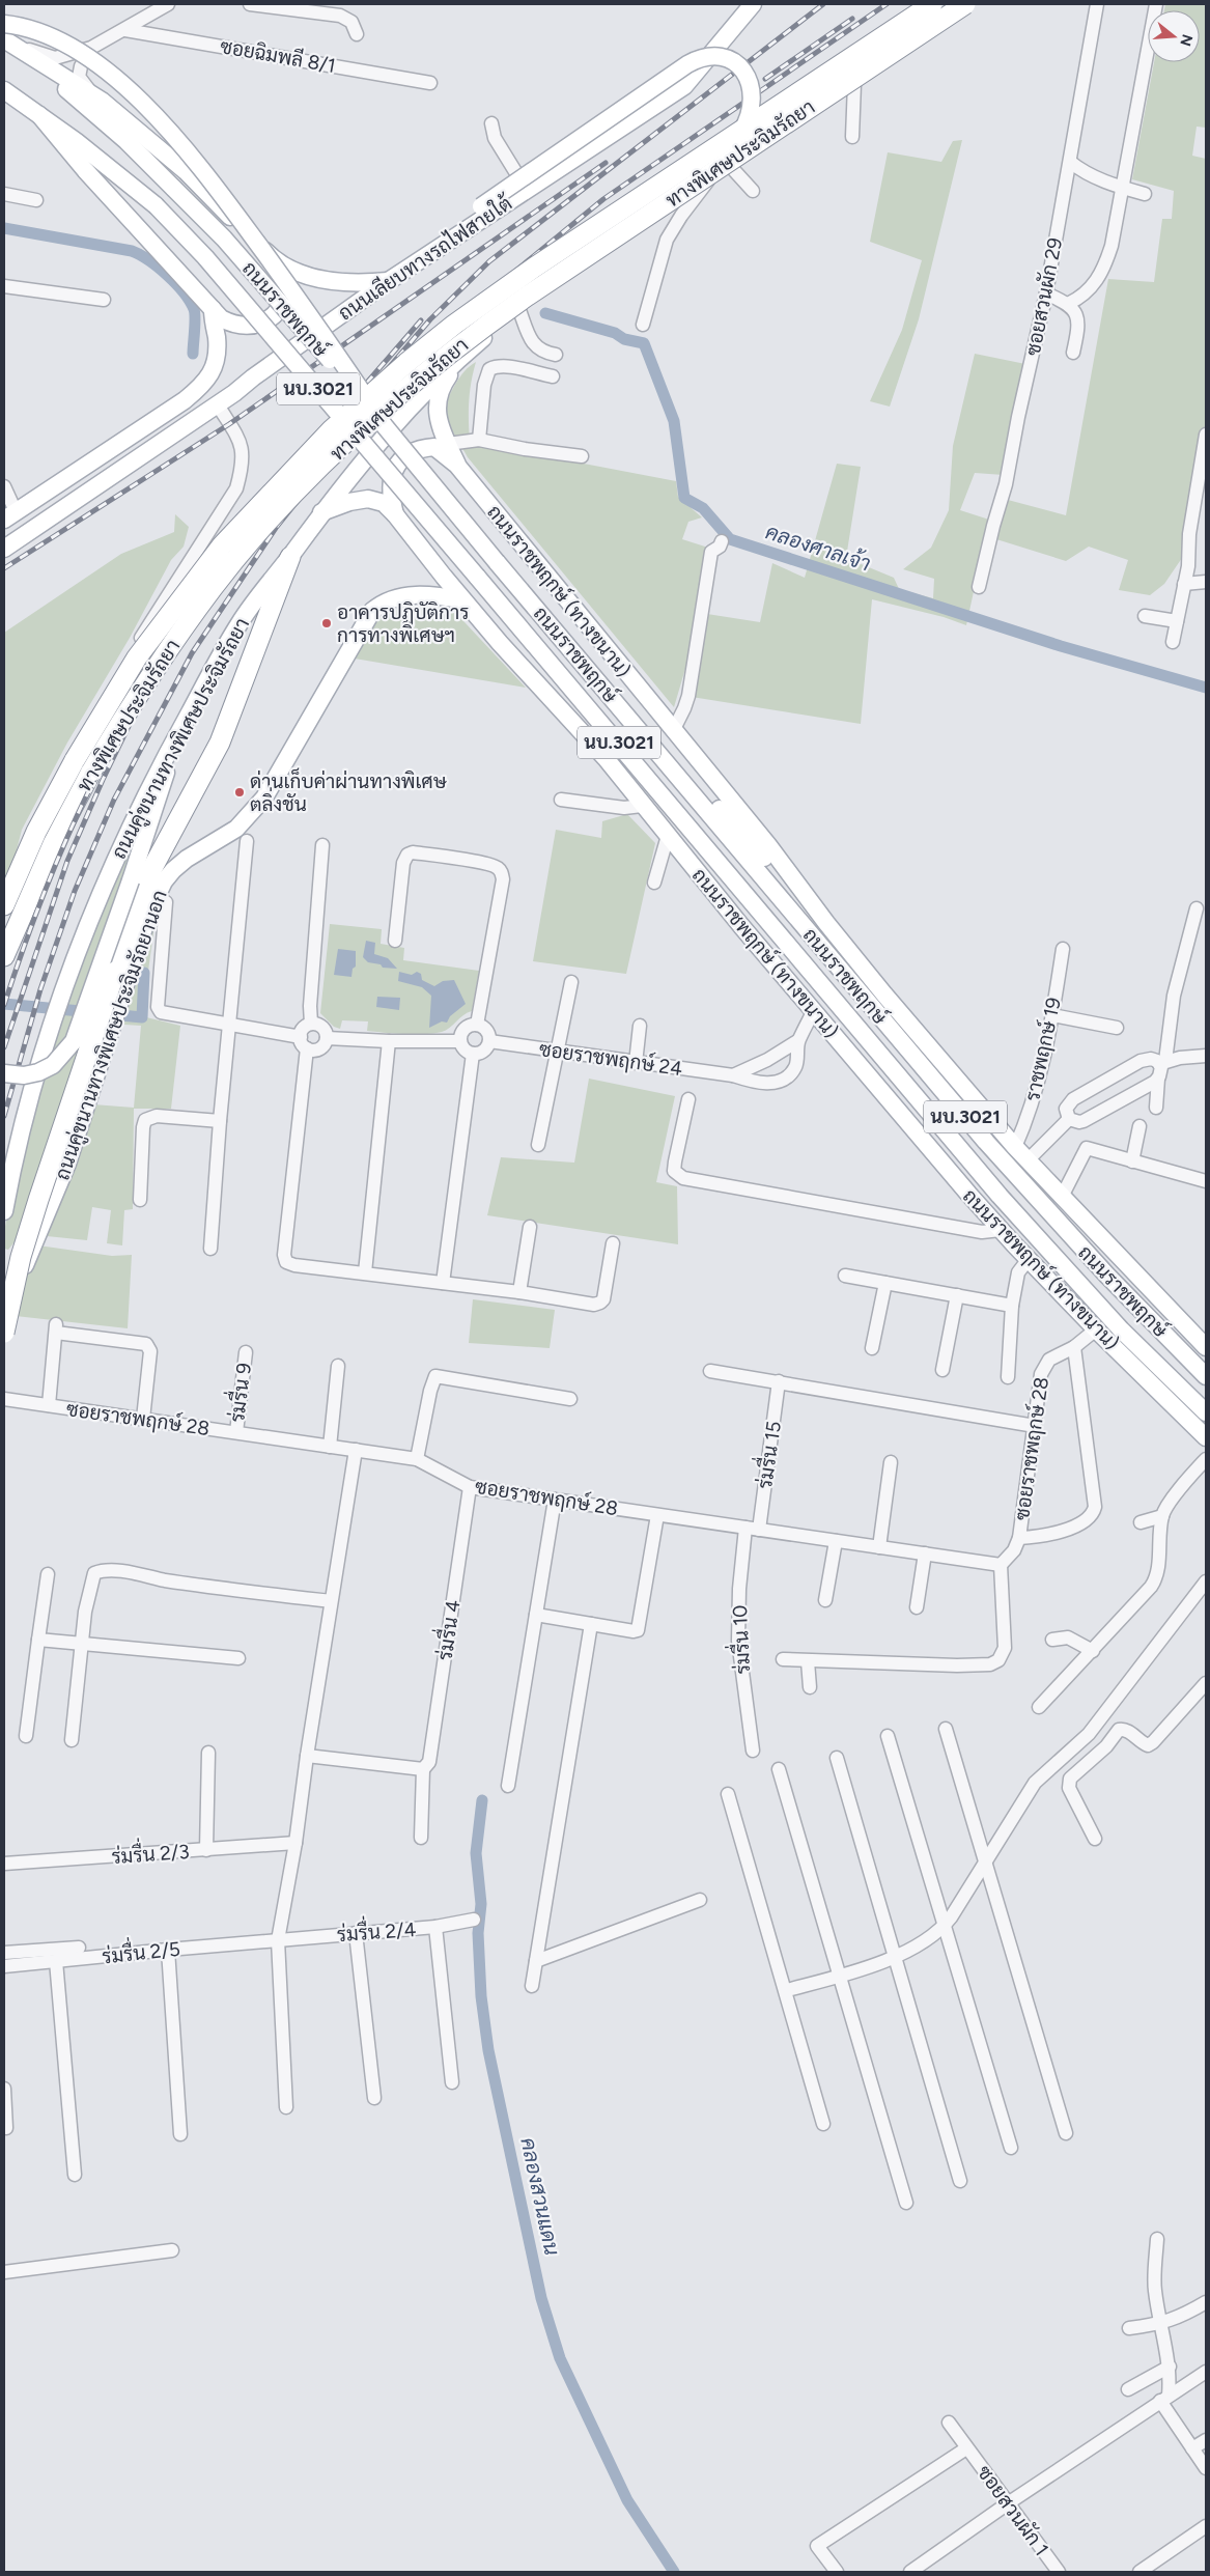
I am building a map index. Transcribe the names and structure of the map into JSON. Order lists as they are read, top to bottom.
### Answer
{
  "streets": {
    "highway": ["ทางพิเศษประจิมรัถยา"],
    "main road": [
      "ถนนเลียบทางรถไฟสายใต้",
      "ถนนราชพฤกษ์",
      "นบ.3021",
      "ถนนราชพฤกษ์ (ทางขนาน)",
      "ถนนคู่ขนานทางพิเศษประจิมรัถยา",
      "ถนนคู่ขนานทางพิเศษประจิมรัถยานอก"
    ],
    "street": [
      "ซอยฉิมพลี 8/1",
      "ซอยสวนผัก 29",
      "ราชพฤกษ์ 19",
      "ซอยราชพฤกษ์ 24",
      "ร่มรื่น 9",
      "ซอยราชพฤกษ์ 28",
      "ร่มรื่น 15",
      "ร่มรื่น 4",
      "ร่มรื่น 10",
      "ร่มรื่น 2/3",
      "ร่มรื่น 2/4",
      "ร่มรื่น 2/5",
      "ซอยสวนผัก 1"
    ]
  },
  "crossings": [
    ["ถนนเลียบทางรถไฟสายใต้", "ถนนราชพฤกษ์"],
    ["ถนนราชพฤกษ์ (ทางขนาน)", "ถนนคู่ขนานทางพิเศษประจิมรัถยา"],
    ["ถนนราชพฤกษ์ (ทางขนาน)", "ถนนคู่ขนานทางพิเศษประจิมรัถยานอก"],
    ["ถนนราชพฤกษ์ (ทางขนาน)", "ราชพฤกษ์ 19"],
    ["ถนนราชพฤกษ์ (ทางขนาน)", "ซอยราชพฤกษ์ 24"],
    ["ถนนราชพฤกษ์ (ทางขนาน)", "ซอยราชพฤกษ์ 28"],
    ["ร่มรื่น 9", "ซอยราชพฤกษ์ 28"],
    ["ซอยราชพฤกษ์ 28", "ร่มรื่น 15"],
    ["ซอยราชพฤกษ์ 28", "ร่มรื่น 4"],
    ["ซอยราชพฤกษ์ 28", "ร่มรื่น 10"],
    ["ร่มรื่น 15", "ร่มรื่น 10"],
    ["ร่มรื่น 2/4", "ร่มรื่น 2/5"]
  ],
  "water": ["คลองศาลเจ้า", "คลองสวนแดน"],
  "places": ["อาคารปฏิบัติการ การทางพิเศษฯ", "ด่านเก็บค่าผ่านทางพิเศษ ตลิ่งชัน"],
  "north": "right"
}
